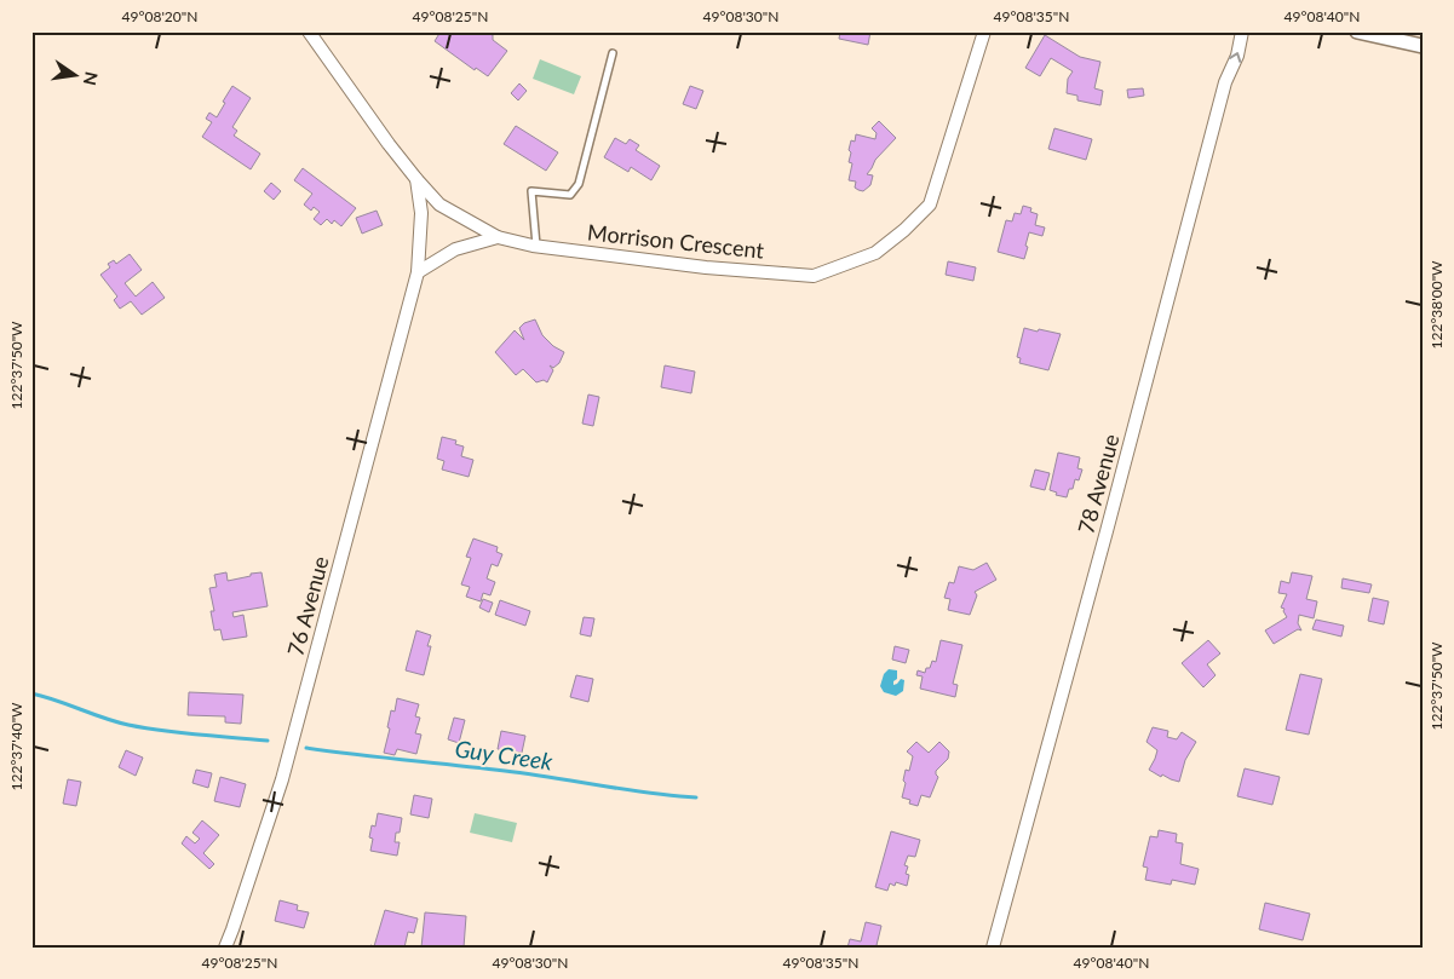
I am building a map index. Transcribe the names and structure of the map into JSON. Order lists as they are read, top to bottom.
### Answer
{
  "streets": {
    "street": ["Morrison Crescent", "78 Avenue", "76 Avenue"]
  },
  "crossings": [
    ["Morrison Crescent", "76 Avenue"]
  ],
  "one_way": ["78 Avenue"],
  "water": ["Guy Creek"],
  "north": "right",
  "coordinates": [
    "49°08'20\"N",
    "49°08'25\"N",
    "49°08'30\"N",
    "49°08'35\"N",
    "49°08'40\"N",
    "122°38'00\"W",
    "122°37'50\"W",
    "122°37'40\"W"
  ]
}
